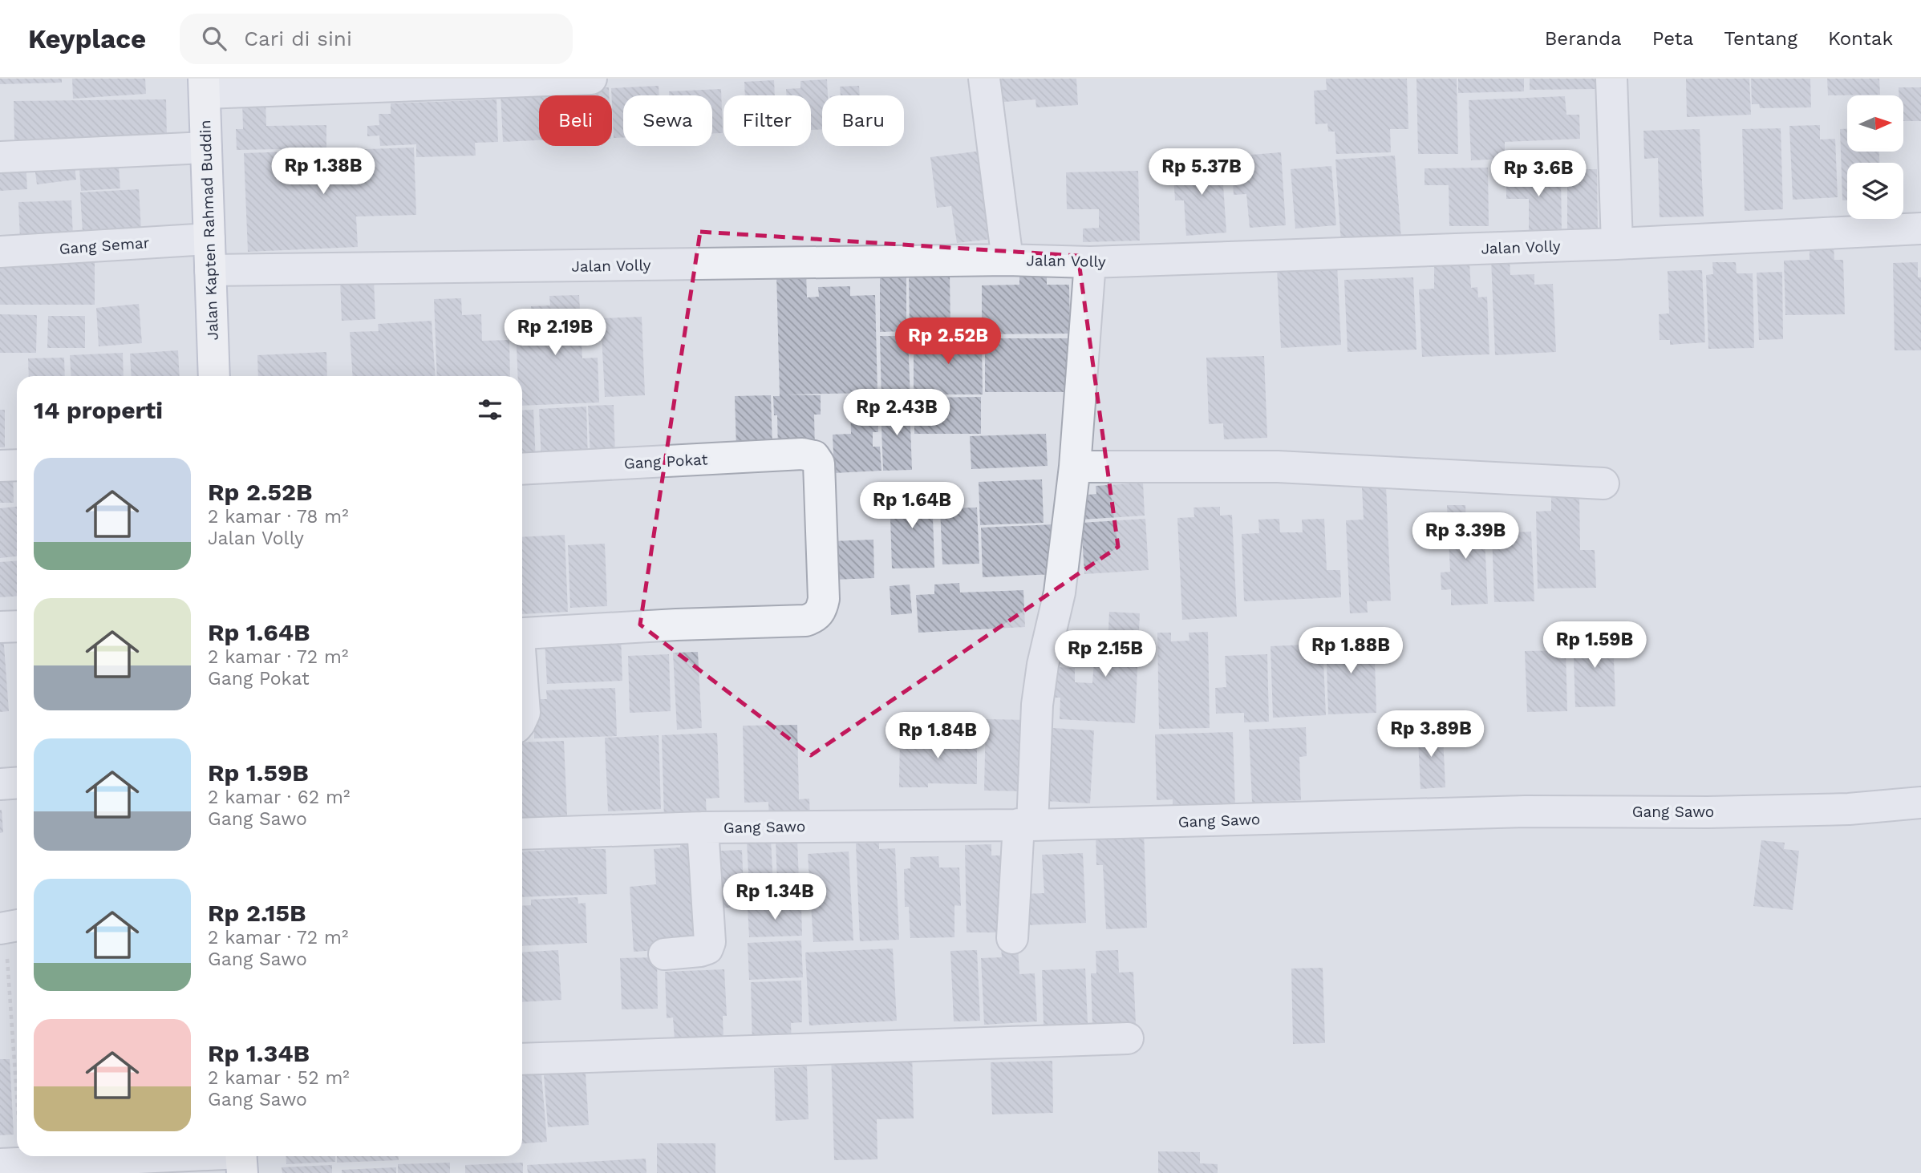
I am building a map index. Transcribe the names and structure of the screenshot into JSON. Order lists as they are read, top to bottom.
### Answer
{
  "streets": {
    "main road": ["Jalan Kapten Rahmad Buddin"],
    "street": [
      "Gang Semar",
      "Jalan Volly",
      "Gang Pokat",
      "Gang Sawo"
    ]
  },
  "crossings": [
    ["Jalan Kapten Rahmad Buddin", "Gang Semar"],
    ["Jalan Kapten Rahmad Buddin", "Jalan Volly"]
  ],
  "north": "right",
  "page": {
    "header": "Keyplace",
    "search": "Cari di sini",
    "nav": [
      "Beranda",
      "Peta",
      "Tentang",
      "Kontak"
    ],
    "chip": [
      "Beli",
      "Sewa",
      "Filter",
      "Baru"
    ],
    "price": [
      "Rp 1.38B",
      "Rp 5.37B",
      "Rp 3.6B",
      "Rp 2.19B",
      "Rp 2.52B",
      "Rp 2.43B",
      "Rp 1.64B",
      "Rp 3.39B",
      "Rp 1.59B",
      "Rp 1.88B",
      "Rp 2.15B",
      "Rp 3.89B",
      "Rp 1.84B",
      "Rp 1.34B"
    ],
    "heading": "14 properti",
    "list": [
      {
        "name": "Rp 2.52B",
        "note": "2 kamar · 78 m² · Jalan Volly"
      },
      {
        "name": "Rp 1.64B",
        "note": "2 kamar · 72 m² · Gang Pokat"
      },
      {
        "name": "Rp 1.59B",
        "note": "2 kamar · 62 m² · Gang Sawo"
      },
      {
        "name": "Rp 2.15B",
        "note": "2 kamar · 72 m² · Gang Sawo"
      },
      {
        "name": "Rp 1.34B",
        "note": "2 kamar · 52 m² · Gang Sawo"
      }
    ]
  }
}
